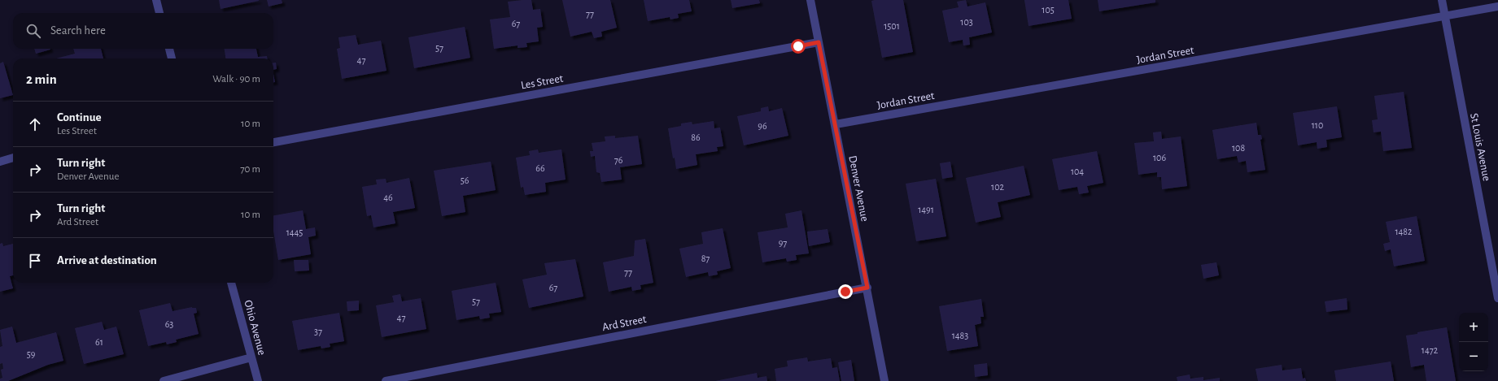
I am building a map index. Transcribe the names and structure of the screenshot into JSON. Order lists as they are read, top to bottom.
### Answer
{
  "streets": {
    "street": [
      "Jordan Street",
      "Les Street",
      "St Louis Avenue",
      "Denver Avenue",
      "Ard Street",
      "Ohio Avenue"
    ]
  },
  "crossings": [
    ["Jordan Street", "St Louis Avenue"],
    ["Jordan Street", "Denver Avenue"],
    ["Les Street", "Denver Avenue"],
    ["Denver Avenue", "Ard Street"]
  ],
  "house_numbers": [
    "105",
    "77",
    "103",
    "67",
    "1501",
    "57",
    "47",
    "110",
    "96",
    "86",
    "108",
    "106",
    "76",
    "66",
    "104",
    "56",
    "102",
    "46",
    "1491",
    "1482",
    "1445",
    "97",
    "87",
    "77",
    "67",
    "57",
    "47",
    "63",
    "37",
    "1483",
    "61",
    "1472",
    "59"
  ],
  "page": {
    "search": "Search here",
    "heading": ["2 min", "Walk · 90 m"],
    "list": [
      ["Continue", "Les Street", "10 m"],
      ["Turn right", "Denver Avenue", "70 m"],
      ["Turn right", "Ard Street", "10 m"],
      "Arrive at destination"
    ],
    "map_buttons": ["+", "−"]
  }
}
